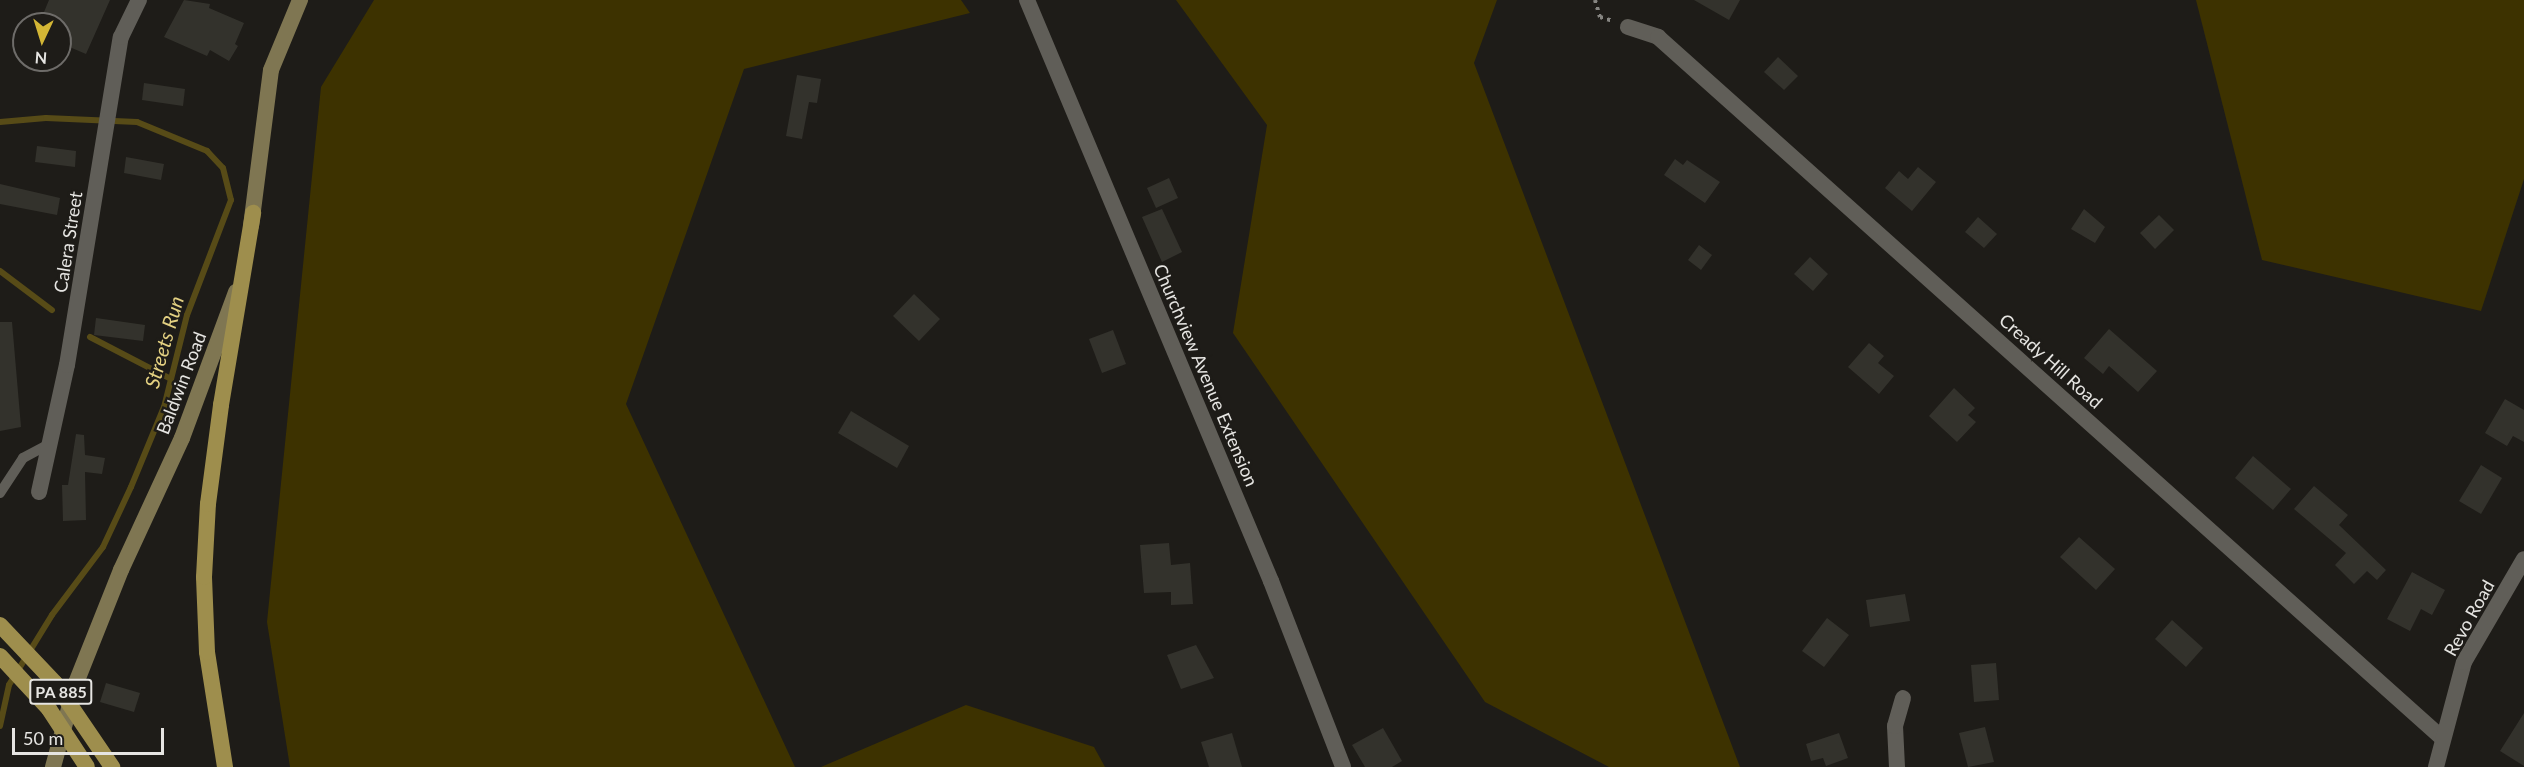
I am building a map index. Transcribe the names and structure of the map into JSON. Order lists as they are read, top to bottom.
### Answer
{
  "streets": {
    "main road": ["Baldwin Road", "PA 885"],
    "street": [
      "Calera Street",
      "Cready Hill Road",
      "Churchview Avenue Extension",
      "Revo Road"
    ]
  },
  "crossings": [
    ["Cready Hill Road", "Revo Road"]
  ],
  "water": ["Streets Run"],
  "scale_bar": "50 m",
  "north": "bottom"
}
